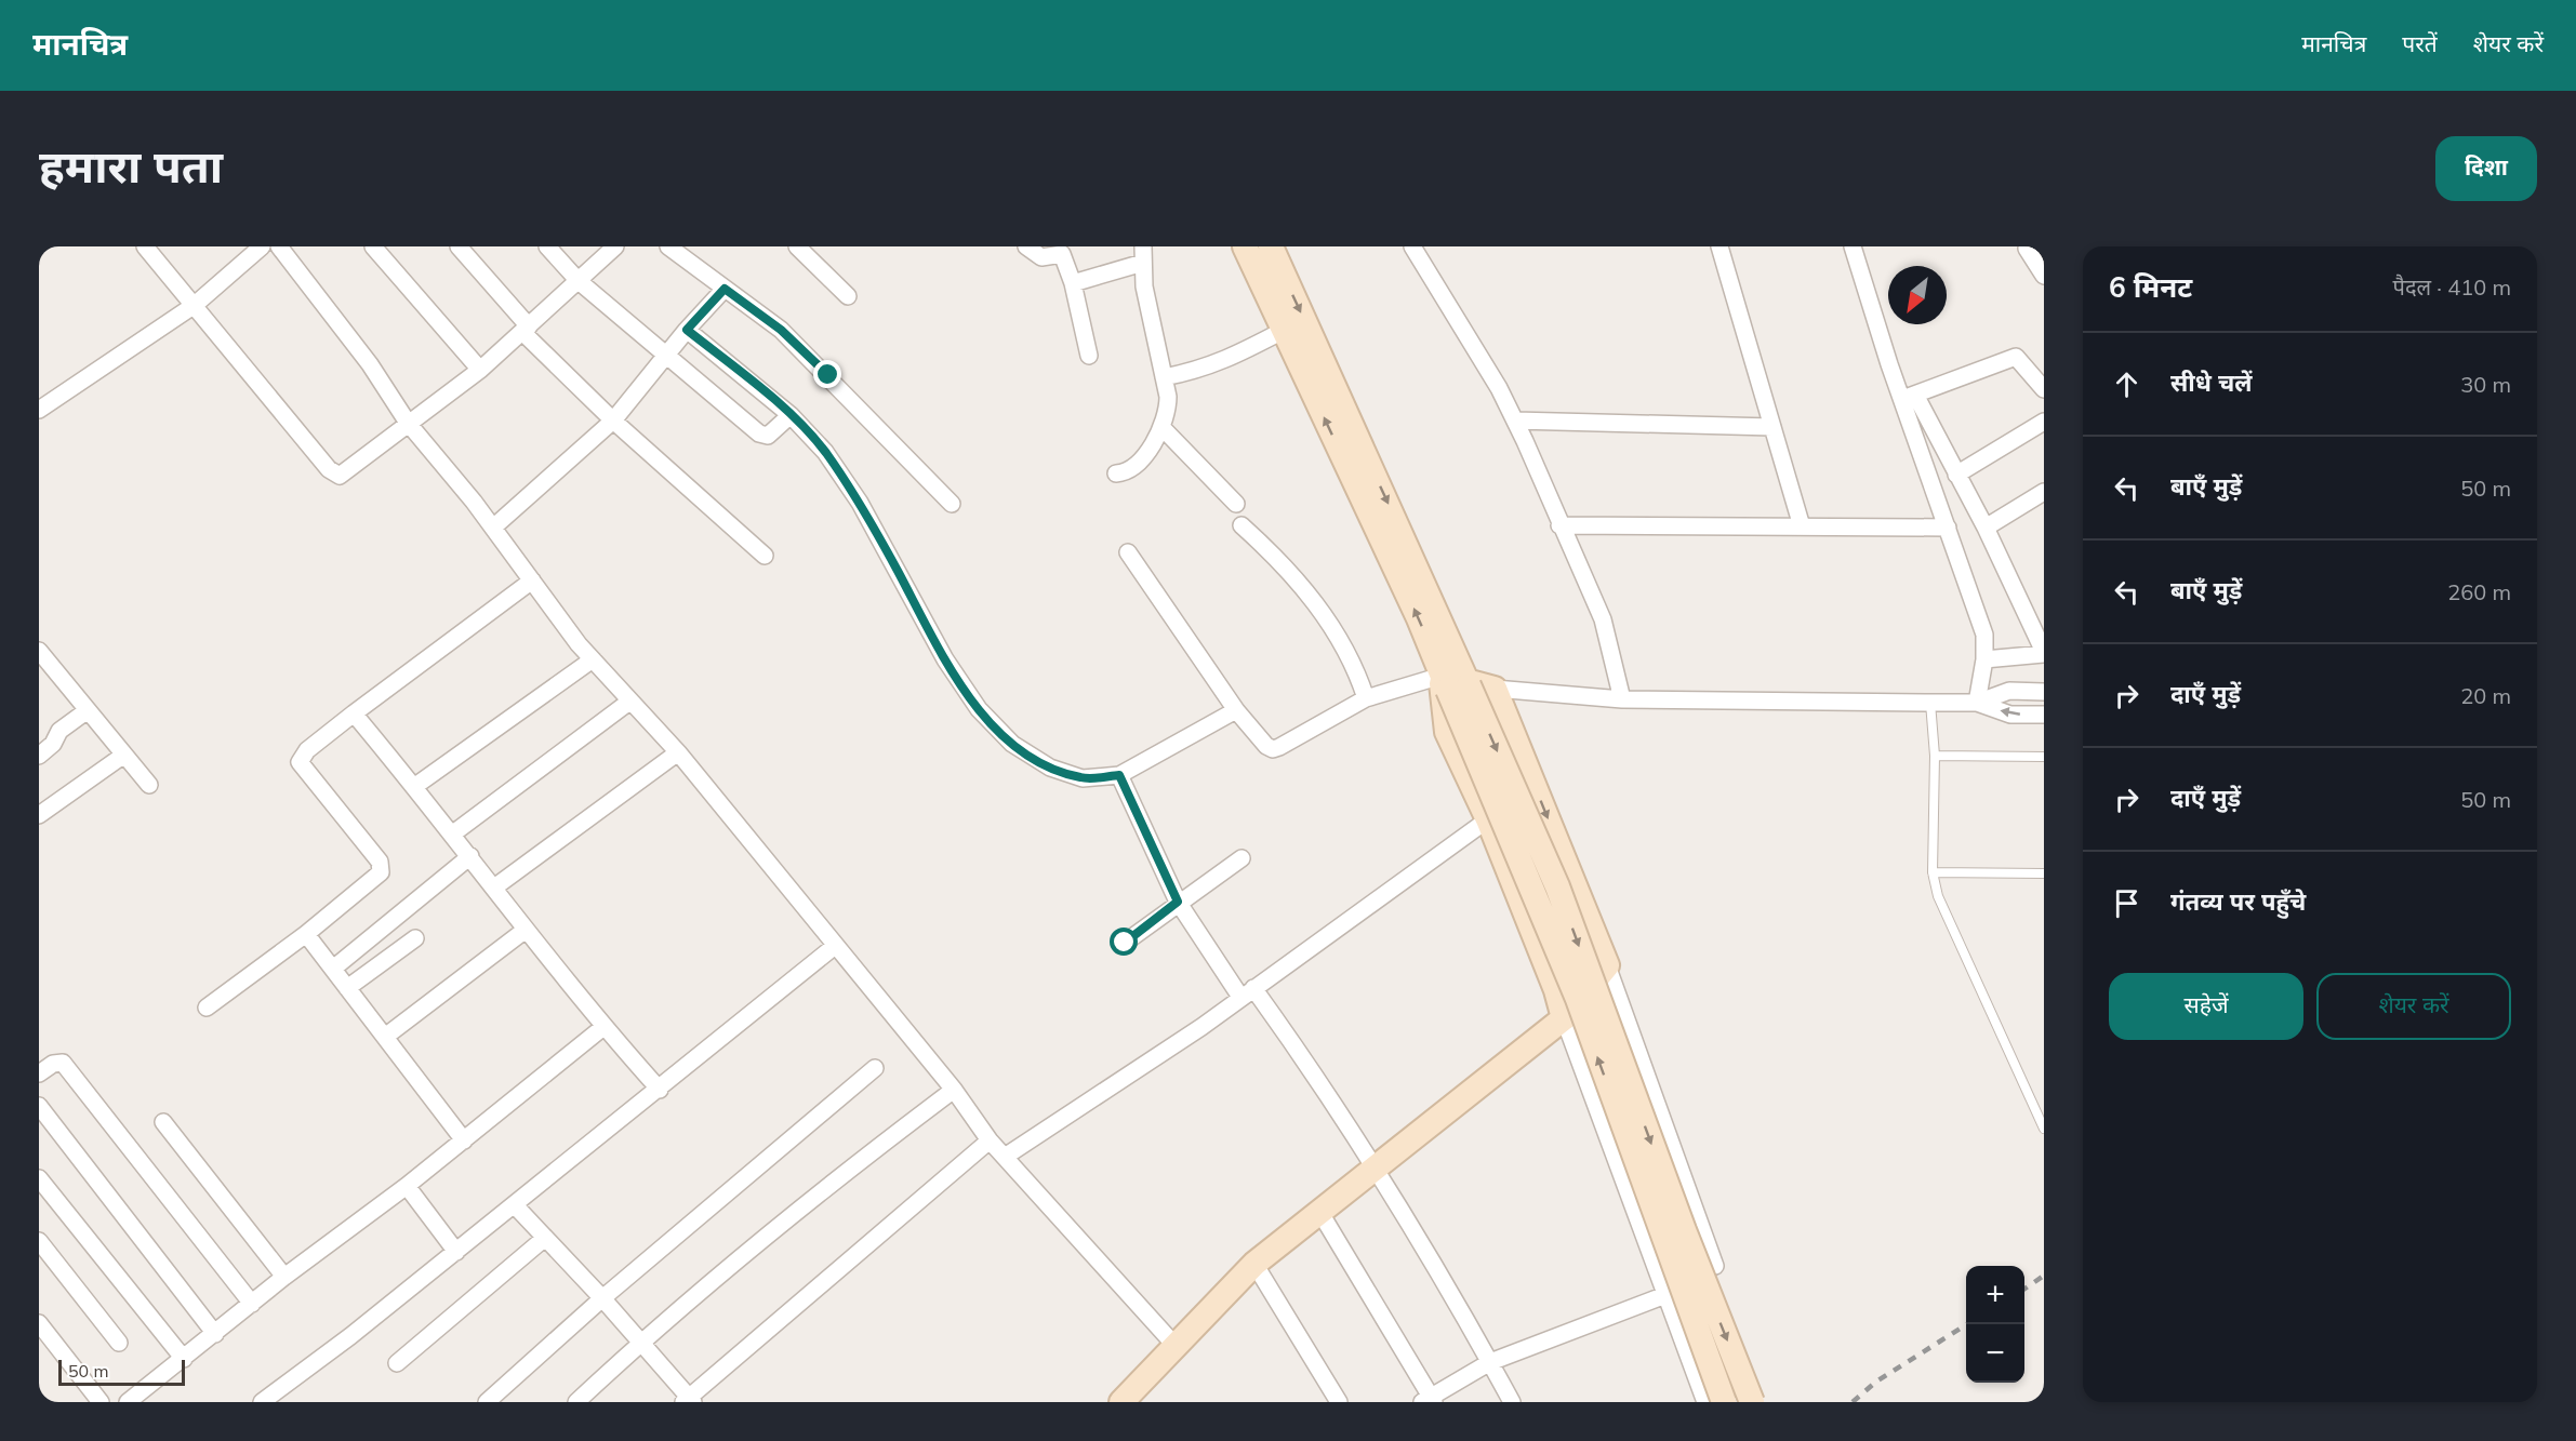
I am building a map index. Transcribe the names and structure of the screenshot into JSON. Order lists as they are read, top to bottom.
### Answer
{
  "scale_bar": "50 m",
  "north": "bottom left",
  "page": {
    "header": "मानचित्र",
    "nav": ["मानचित्र", "परतें", "शेयर करें"],
    "buttons": [
      "दिशा",
      ["सहेजें", "शेयर करें"]
    ],
    "title": "हमारा पता",
    "heading": ["6 मिनट", "पैदल · 410 m"],
    "list": [
      ["सीधे चलें", "30 m"],
      ["बाएँ मुड़ें", "50 m"],
      ["बाएँ मुड़ें", "260 m"],
      ["दाएँ मुड़ें", "20 m"],
      ["दाएँ मुड़ें", "50 m"],
      "गंतव्य पर पहुँचे"
    ],
    "map_buttons": ["+", "−"],
    "scale": "50 m"
  }
}
